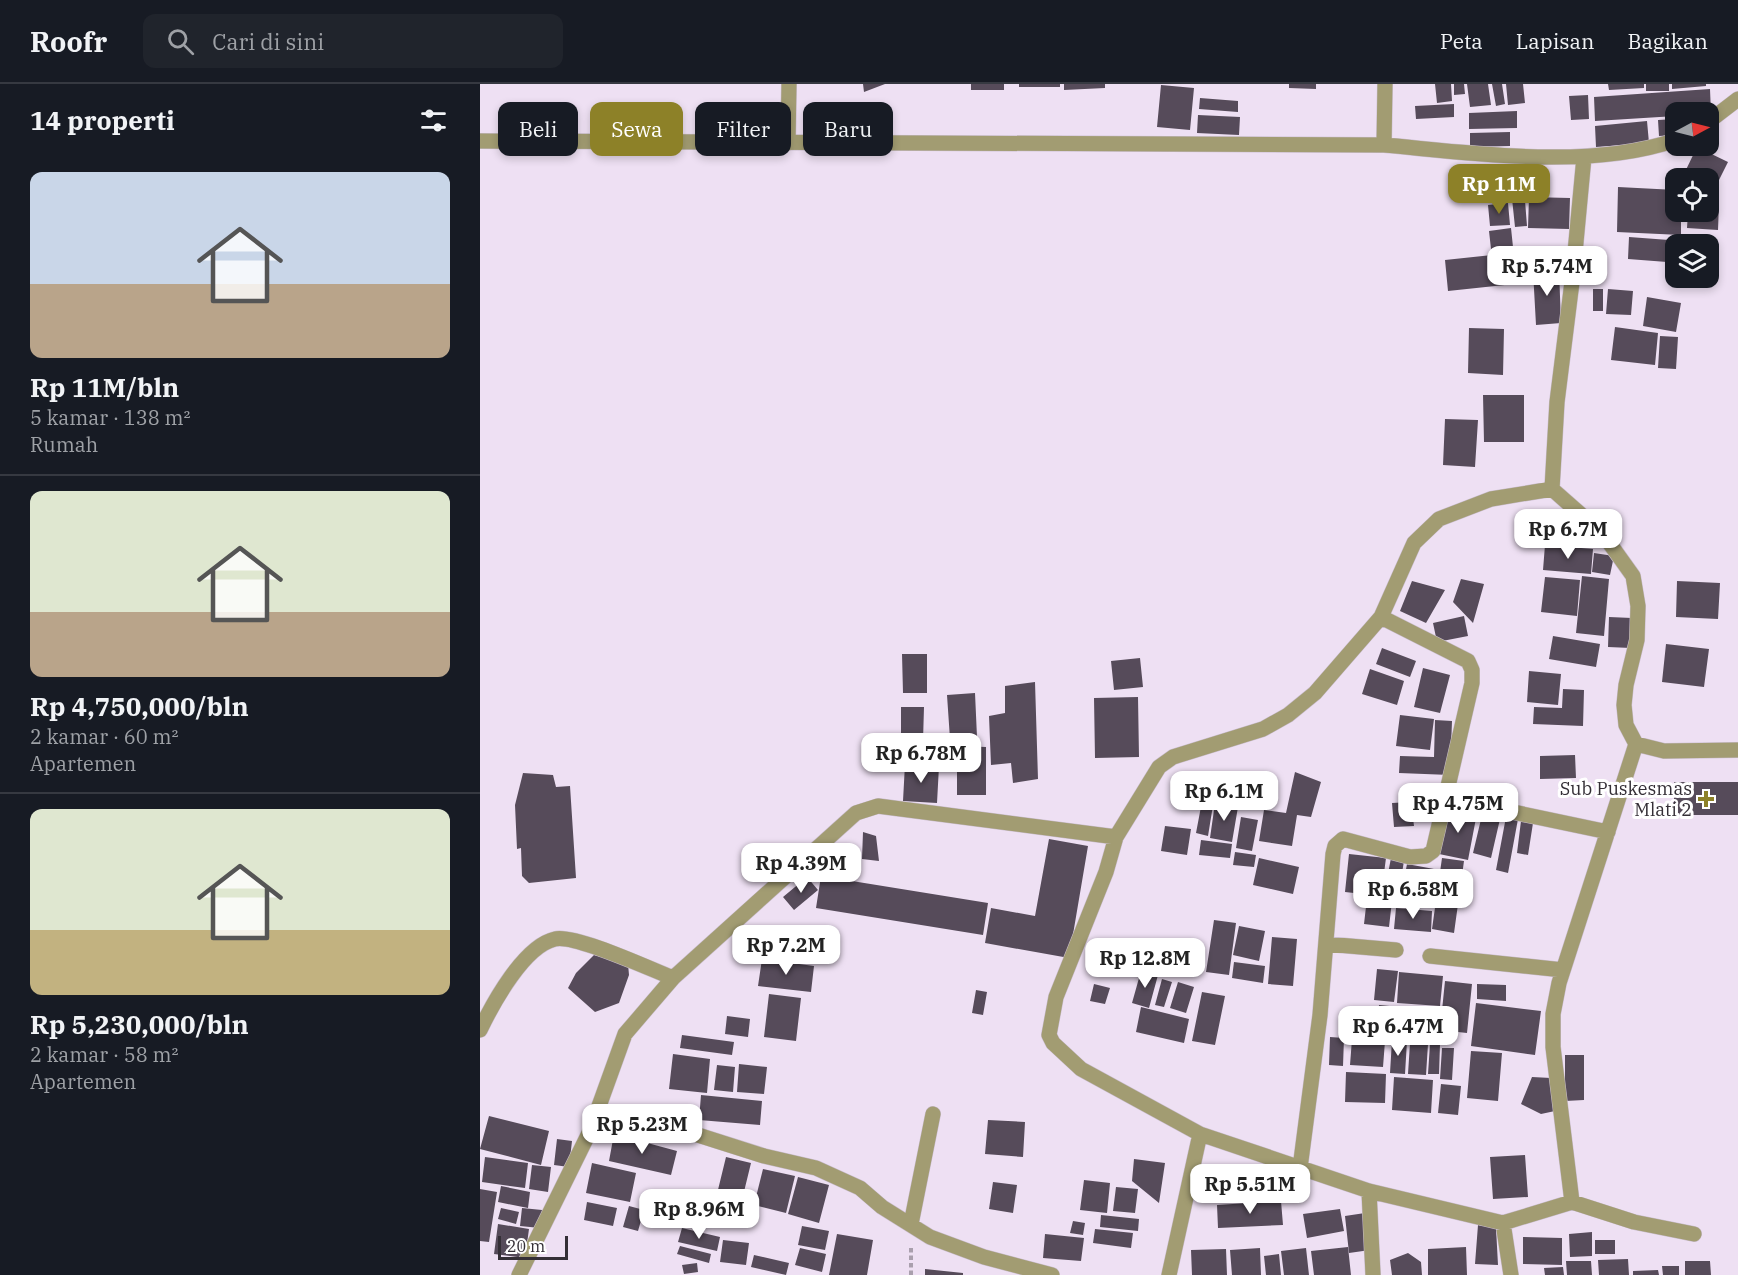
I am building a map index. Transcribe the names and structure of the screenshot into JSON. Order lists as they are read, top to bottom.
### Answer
{
  "places": {
    "health": ["Sub Puskesmas Mlati 2"]
  },
  "scale_bar": "20 m",
  "north": "right",
  "page": {
    "header": "Roofr",
    "search": "Cari di sini",
    "nav": ["Peta", "Lapisan", "Bagikan"],
    "heading": "14 properti",
    "chip": [
      "Beli",
      "Sewa",
      "Filter",
      "Baru"
    ],
    "list": [
      {
        "name": "Rp 11M/bln",
        "note": "5 kamar · 138 m² · Rumah"
      },
      {
        "name": "Rp 4,750,000/bln",
        "note": "2 kamar · 60 m² · Apartemen"
      },
      {
        "name": "Rp 5,230,000/bln",
        "note": "2 kamar · 58 m² · Apartemen"
      }
    ],
    "price": [
      "Rp 11M",
      "Rp 5.74M",
      "Rp 6.7M",
      "Rp 6.78M",
      "Rp 6.1M",
      "Rp 4.75M",
      "Rp 4.39M",
      "Rp 6.58M",
      "Rp 7.2M",
      "Rp 12.8M",
      "Rp 6.47M",
      "Rp 5.23M",
      "Rp 5.51M",
      "Rp 8.96M"
    ],
    "scale": "20 m"
  }
}
